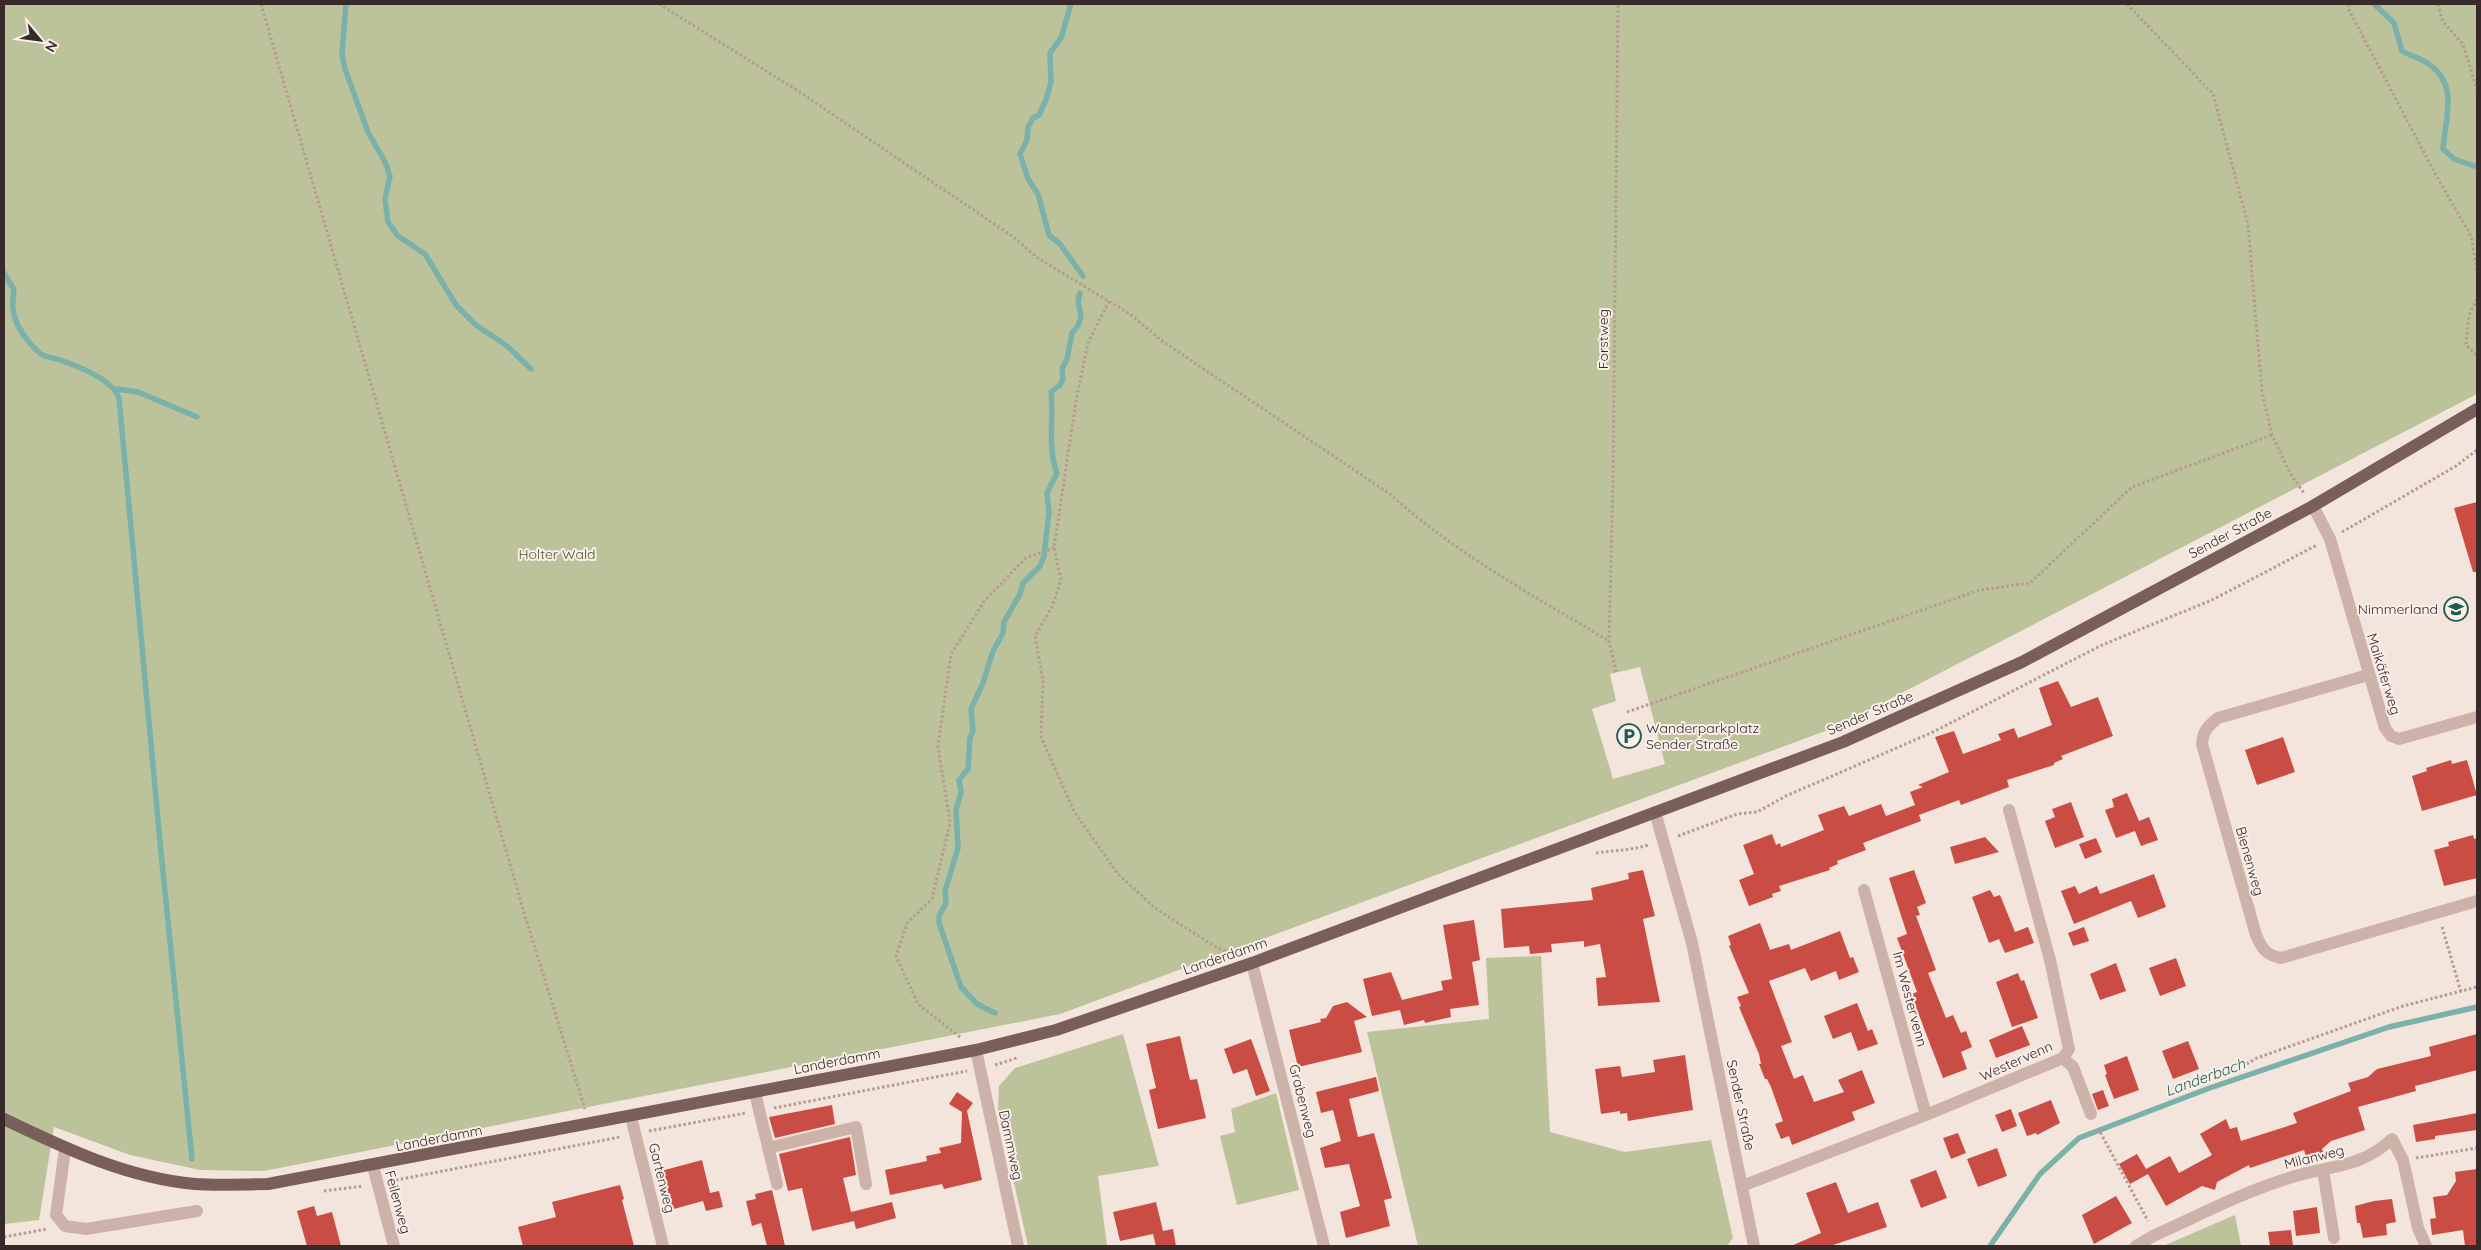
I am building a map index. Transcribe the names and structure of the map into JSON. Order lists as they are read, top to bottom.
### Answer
{
  "streets": {
    "main road": ["Sender Straße", "Landerdamm"],
    "street": [
      "Maikäferweg",
      "Bienenweg",
      "Im Westervenn",
      "Westervenn",
      "Grabenweg",
      "Dammweg",
      "Milanweg",
      "Gartenweg",
      "Feilenweg"
    ],
    "path": ["Forstweg"]
  },
  "crossings": [
    ["Sender Straße", "Maikäferweg"],
    ["Sender Straße", "Landerdamm"],
    ["Sender Straße", "Westervenn"],
    ["Maikäferweg", "Bienenweg"],
    ["Landerdamm", "Grabenweg"],
    ["Landerdamm", "Dammweg"],
    ["Landerdamm", "Gartenweg"],
    ["Landerdamm", "Feilenweg"],
    ["Im Westervenn", "Westervenn"]
  ],
  "water": ["Landerbach"],
  "parks": ["Holter Wald"],
  "places": {
    "school or university": ["Nimmerland"],
    "parking": ["Wanderparkplatz Sender Straße"]
  },
  "north": "bottom right"
}
